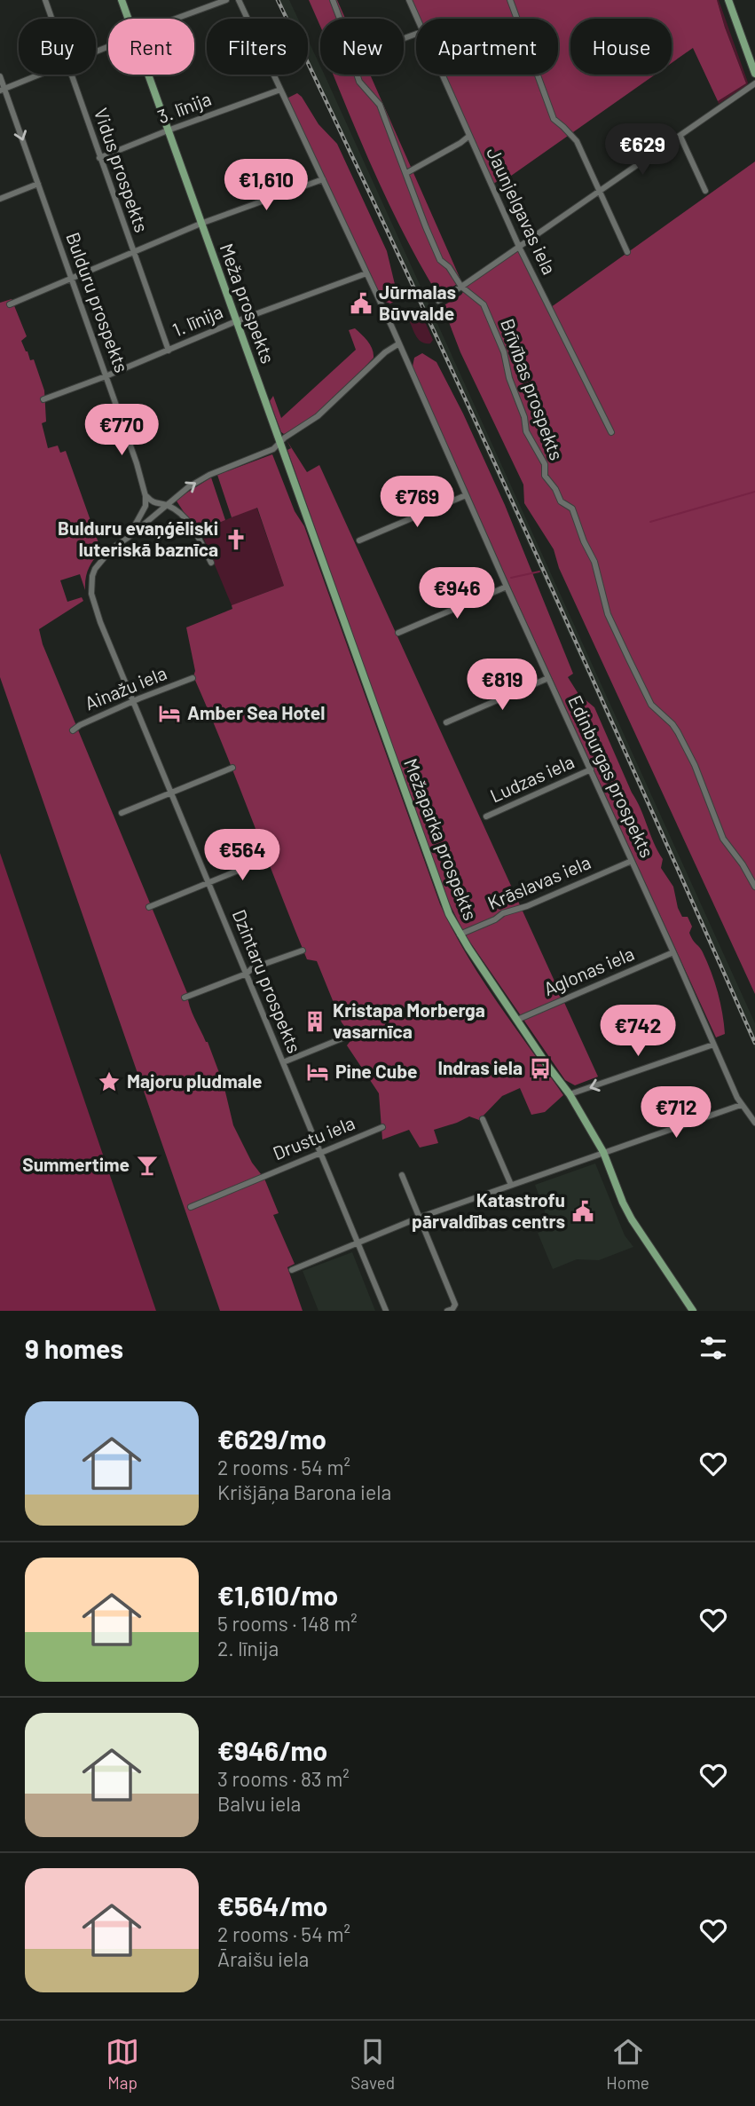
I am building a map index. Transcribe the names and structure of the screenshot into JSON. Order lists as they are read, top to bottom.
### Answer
{
  "streets": {
    "main road": ["Meža prospekts", "Mežaparka prospekts"],
    "street": [
      "3. līnija",
      "Vidus prospekts",
      "Jaunjelgavas iela",
      "Bulduru prospekts",
      "1. līnija",
      "Brīvības prospekts",
      "Ainažu iela",
      "Edinburgas prospekts",
      "Ludzas iela",
      "Krāslavas iela",
      "Aglonas iela",
      "Dzintaru prospekts",
      "Drustu iela"
    ]
  },
  "crossings": [
    ["3. līnija", "Vidus prospekts"],
    ["3. līnija", "Meža prospekts"],
    ["3. līnija", "Edinburgas prospekts"],
    ["Vidus prospekts", "1. līnija"],
    ["Bulduru prospekts", "1. līnija"],
    ["Meža prospekts", "1. līnija"],
    ["Meža prospekts", "Mežaparka prospekts"],
    ["1. līnija", "Edinburgas prospekts"],
    ["Ainažu iela", "Dzintaru prospekts"],
    ["Edinburgas prospekts", "Ludzas iela"],
    ["Edinburgas prospekts", "Krāslavas iela"],
    ["Edinburgas prospekts", "Aglonas iela"],
    ["Mežaparka prospekts", "Krāslavas iela"],
    ["Mežaparka prospekts", "Aglonas iela"],
    ["Dzintaru prospekts", "Drustu iela"]
  ],
  "places": {
    "public building": ["Jūrmalas Būvvalde", "Katastrofu pārvaldības centrs"],
    "church": ["Bulduru evaņģēliski luteriskā baznīca"],
    "hotel": ["Amber Sea Hotel", "Pine Cube"],
    "building": ["Kristapa Morberga vasarnīca"],
    "bus stop": ["Indras iela"],
    "place": ["Majoru pludmale"],
    "bar": ["Summertime"]
  },
  "page": {
    "chip": [
      "Buy",
      "Rent",
      "Filters",
      "New",
      "Apartment",
      "House"
    ],
    "price": [
      "€629",
      "€1,610",
      "€770",
      "€769",
      "€946",
      "€819",
      "€564",
      "€742",
      "€712"
    ],
    "heading": "9 homes",
    "list": [
      {
        "name": "€629/mo",
        "note": "2 rooms · 54 m² · Krišjāņa Barona iela"
      },
      {
        "name": "€1,610/mo",
        "note": "5 rooms · 148 m² · 2. līnija"
      },
      {
        "name": "€946/mo",
        "note": "3 rooms · 83 m² · Balvu iela"
      },
      {
        "name": "€564/mo",
        "note": "2 rooms · 54 m² · Āraišu iela"
      }
    ],
    "tabs": ["Map", "Saved", "Home"]
  }
}
